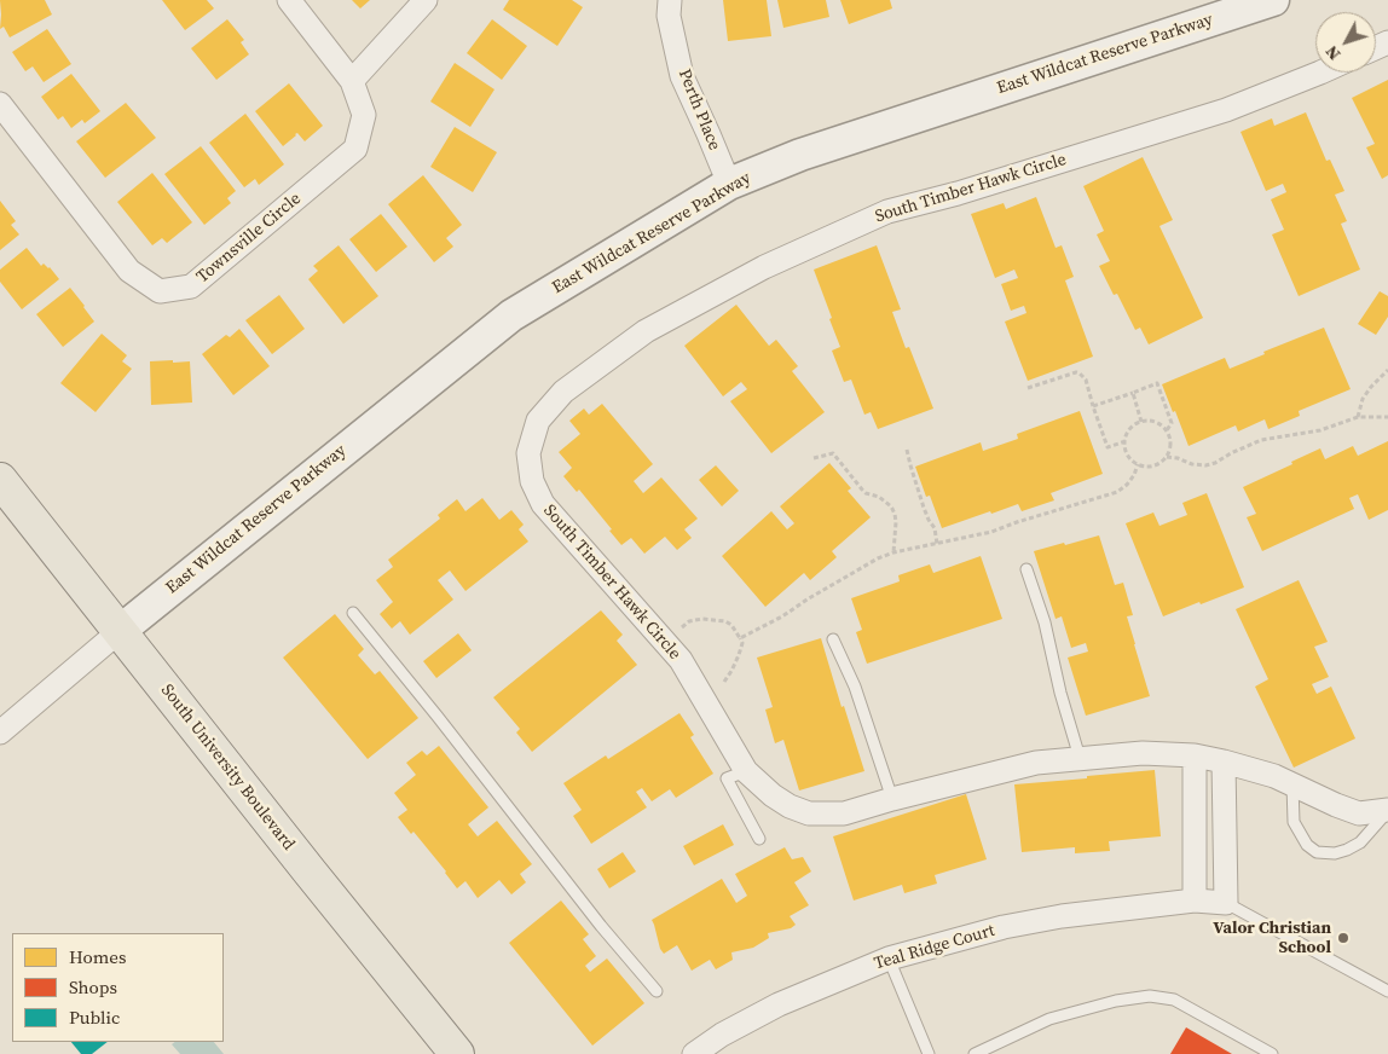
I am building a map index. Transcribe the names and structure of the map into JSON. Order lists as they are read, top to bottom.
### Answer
{
  "streets": {
    "main road": ["East Wildcat Reserve Parkway", "South University Boulevard"],
    "street": [
      "Perth Place",
      "South Timber Hawk Circle",
      "Townsville Circle",
      "Teal Ridge Court"
    ]
  },
  "crossings": [
    ["East Wildcat Reserve Parkway", "Perth Place"],
    ["East Wildcat Reserve Parkway", "South University Boulevard"]
  ],
  "places": ["Valor Christian School"],
  "legend": ["Homes", "Shops", "Public"],
  "north": "bottom left"
}
